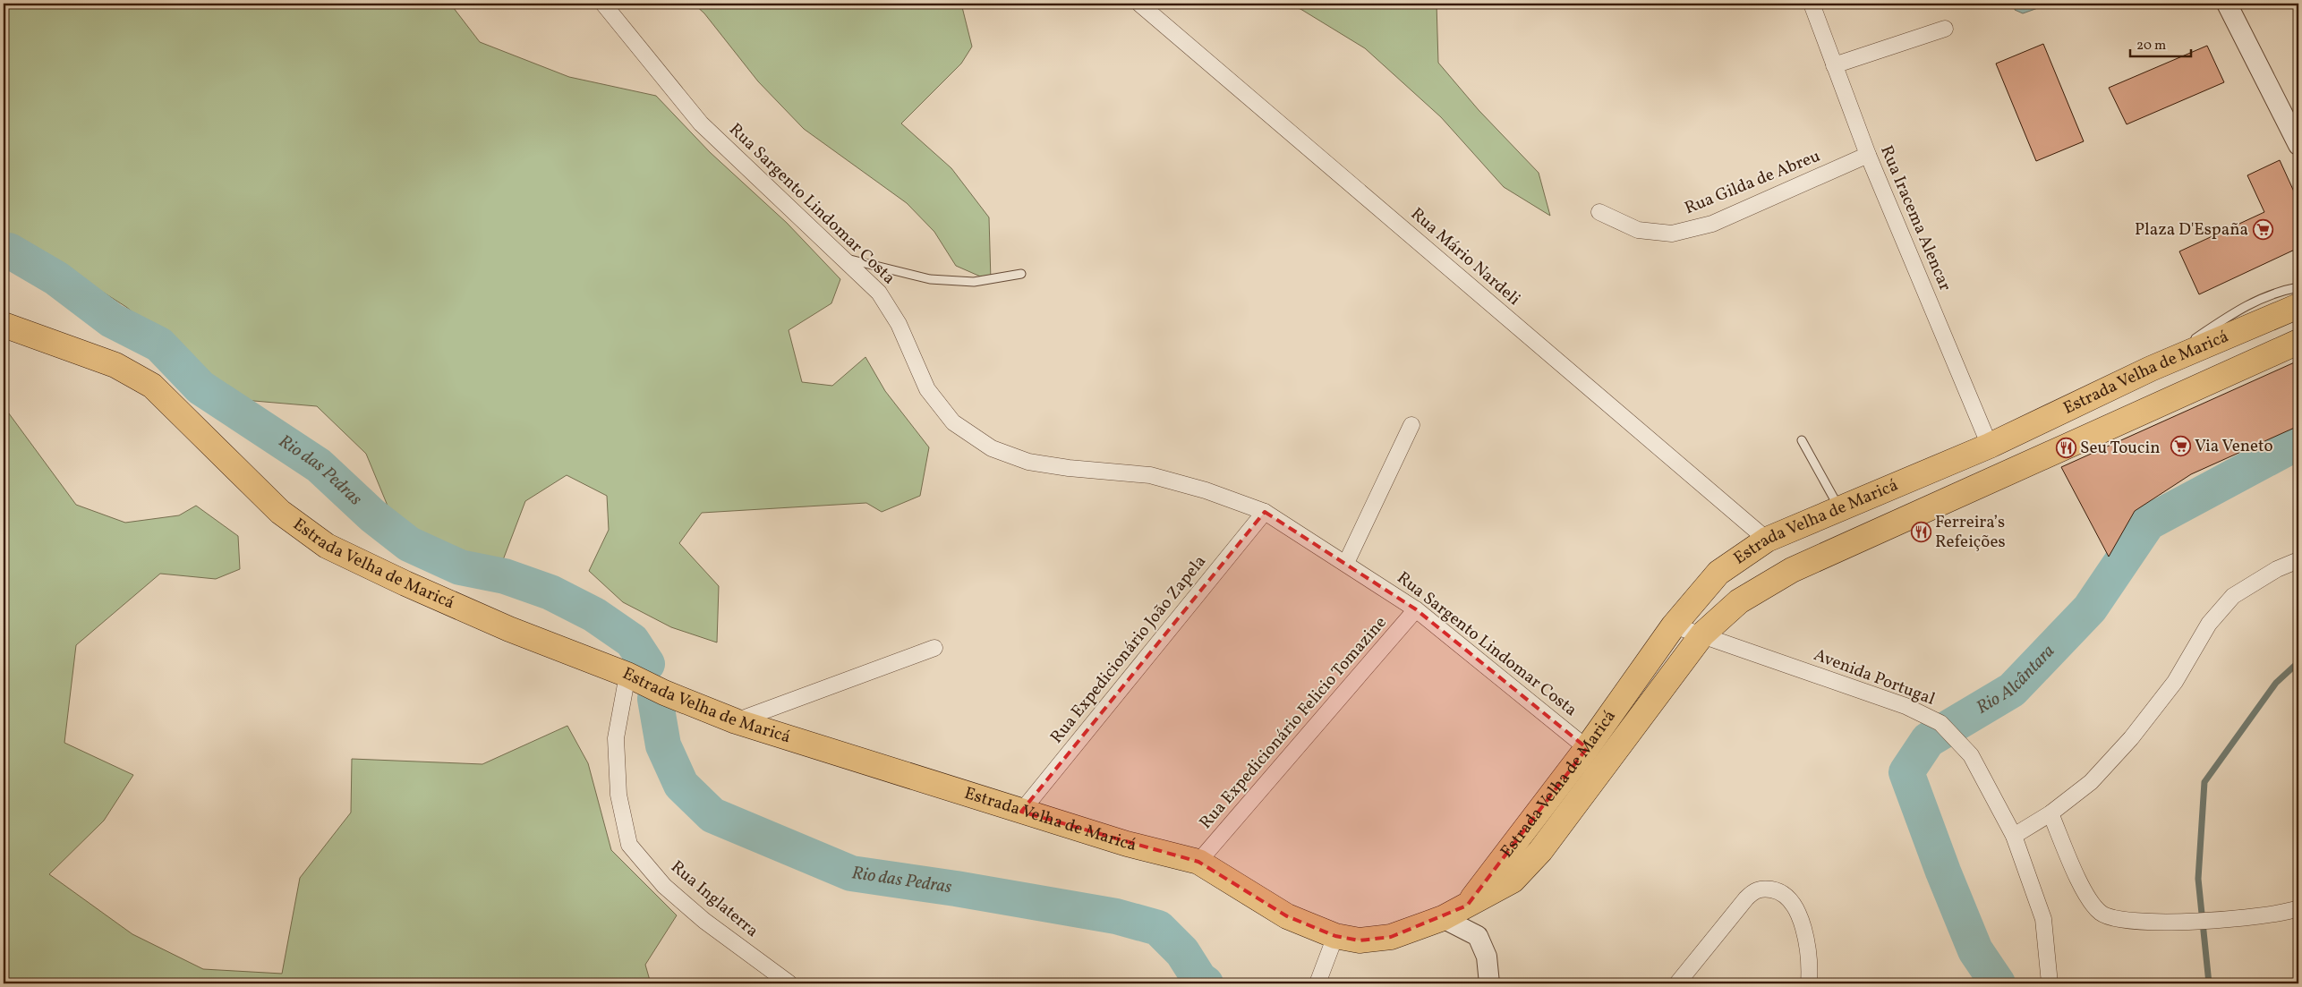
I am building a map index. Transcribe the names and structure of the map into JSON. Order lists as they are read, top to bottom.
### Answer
{
  "streets": {
    "main road": ["Estrada Velha de Maricá"],
    "street": [
      "Rua Gilda de Abreu",
      "Rua Sargento Lindomar Costa",
      "Rua Iracema Alencar",
      "Rua Mário Nardeli",
      "Rua Expedicionário João Zapela",
      "Avenida Portugal",
      "Rua Expedicionário Felicio Tomazine",
      "Rua Inglaterra"
    ]
  },
  "crossings": [
    ["Rua Gilda de Abreu", "Rua Iracema Alencar"],
    ["Rua Sargento Lindomar Costa", "Estrada Velha de Maricá"],
    ["Rua Sargento Lindomar Costa", "Rua Expedicionário João Zapela"],
    ["Rua Sargento Lindomar Costa", "Rua Expedicionário Felicio Tomazine"],
    ["Rua Iracema Alencar", "Estrada Velha de Maricá"],
    ["Rua Mário Nardeli", "Estrada Velha de Maricá"],
    ["Estrada Velha de Maricá", "Rua Expedicionário João Zapela"],
    ["Estrada Velha de Maricá", "Avenida Portugal"],
    ["Estrada Velha de Maricá", "Rua Expedicionário Felicio Tomazine"],
    ["Estrada Velha de Maricá", "Rua Inglaterra"]
  ],
  "water": ["Rio das Pedras", "Rio Alcântara"],
  "places": {
    "supermarket": ["Plaza D'España", "Via Veneto"],
    "restaurant": ["Seu Toucin", "Ferreira’s Refeições"]
  },
  "scale_bar": "20 m"
}
